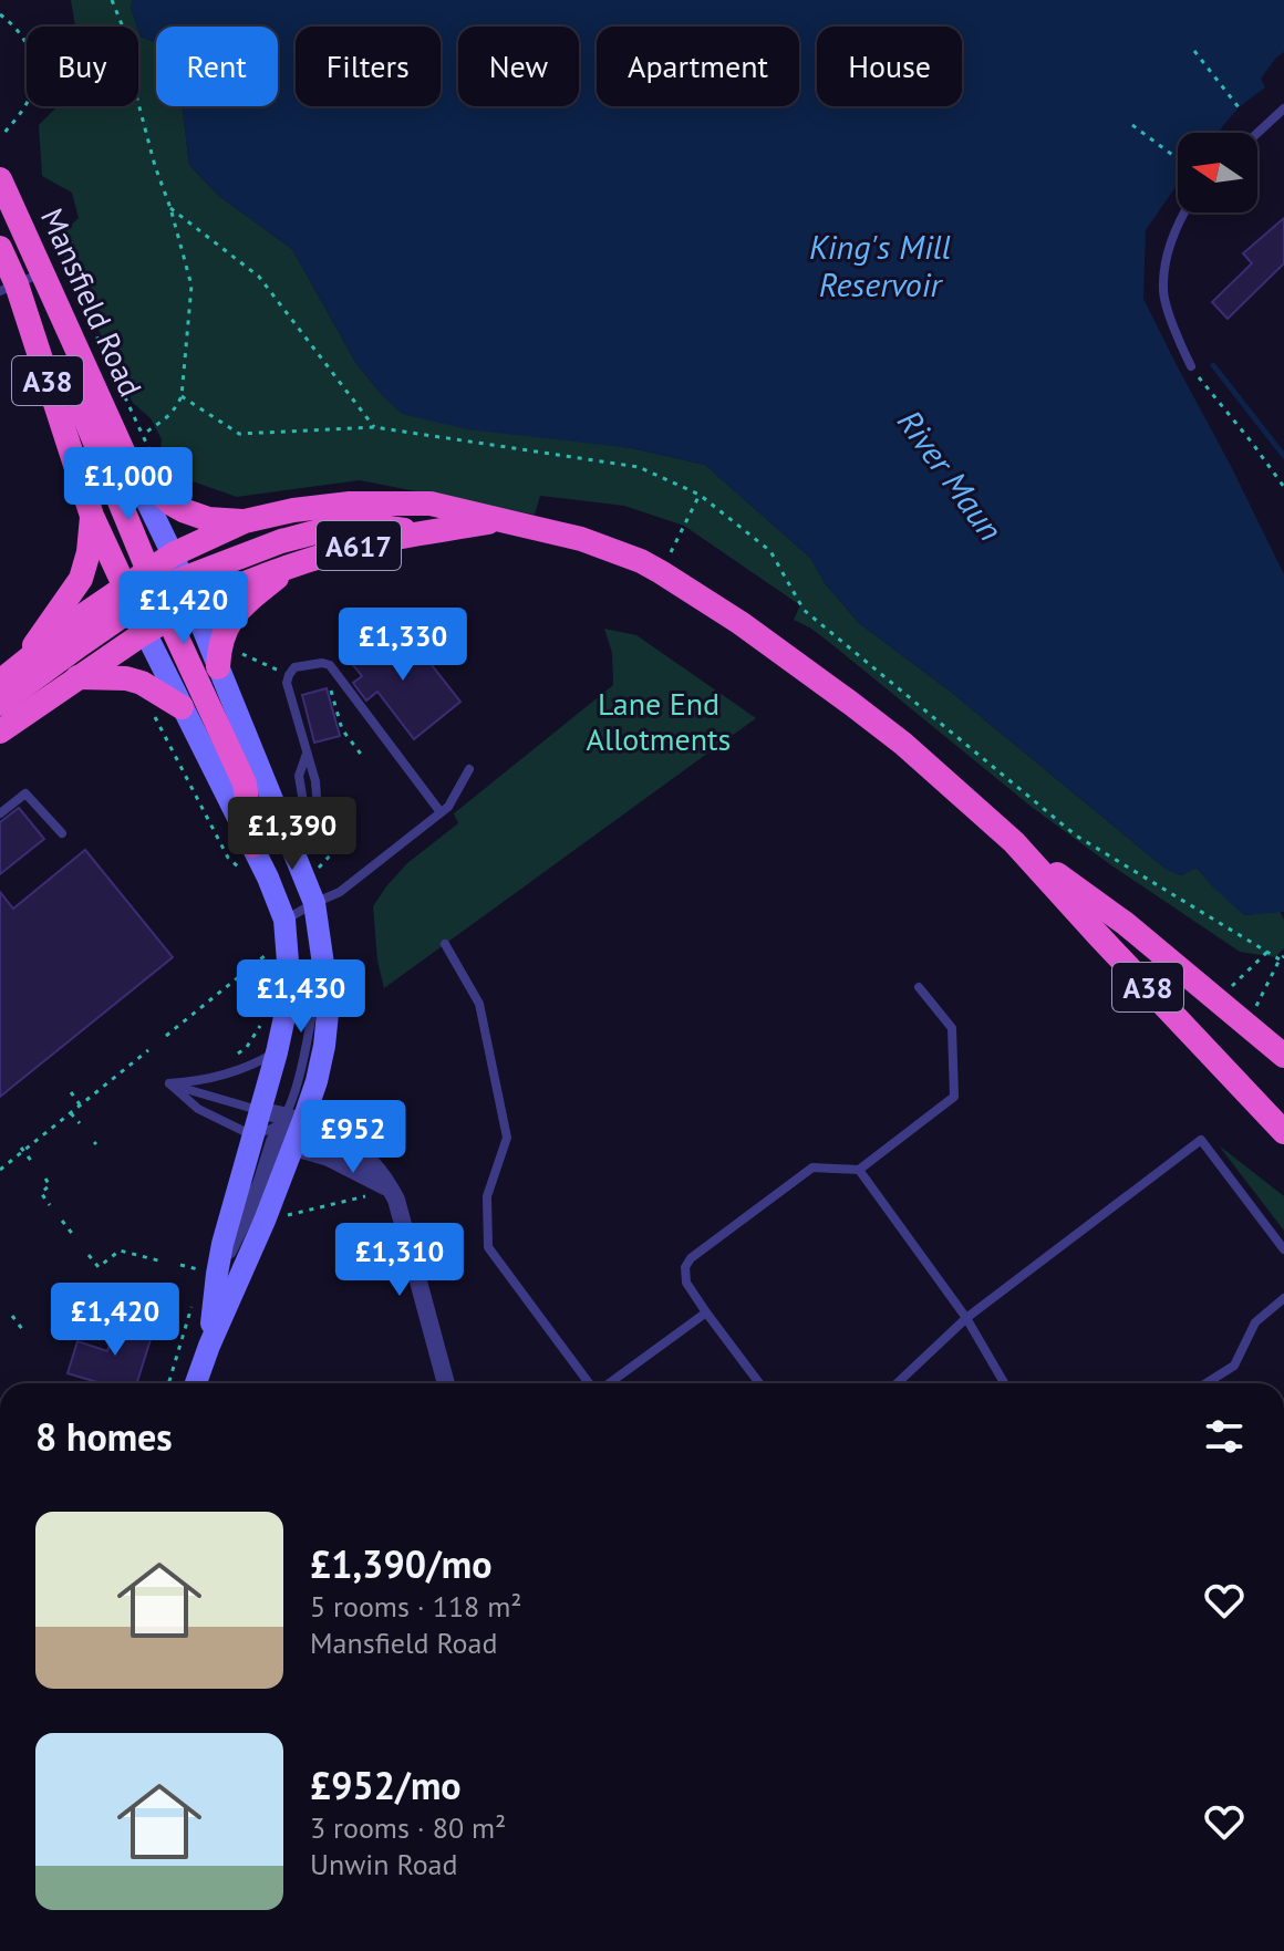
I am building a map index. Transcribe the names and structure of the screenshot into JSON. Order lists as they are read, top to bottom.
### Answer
{
  "streets": {
    "highway": ["Mansfield Road", "A38", "A617"]
  },
  "crossings": [
    ["Mansfield Road", "A617"],
    ["A38", "A617"]
  ],
  "water": ["King's Mill Reservoir", "River Maun"],
  "parks": ["Lane End Allotments"],
  "north": "left",
  "page": {
    "chip": [
      "Buy",
      "Rent",
      "Filters",
      "New",
      "Apartment",
      "House"
    ],
    "price": [
      "£1,000",
      "£1,420",
      "£1,330",
      "£1,390",
      "£1,430",
      "£952",
      "£1,310",
      "£1,420"
    ],
    "heading": "8 homes",
    "list": [
      {
        "name": "£1,390/mo",
        "note": "5 rooms · 118 m² · Mansfield Road"
      },
      {
        "name": "£952/mo",
        "note": "3 rooms · 80 m² · Unwin Road"
      }
    ]
  }
}
